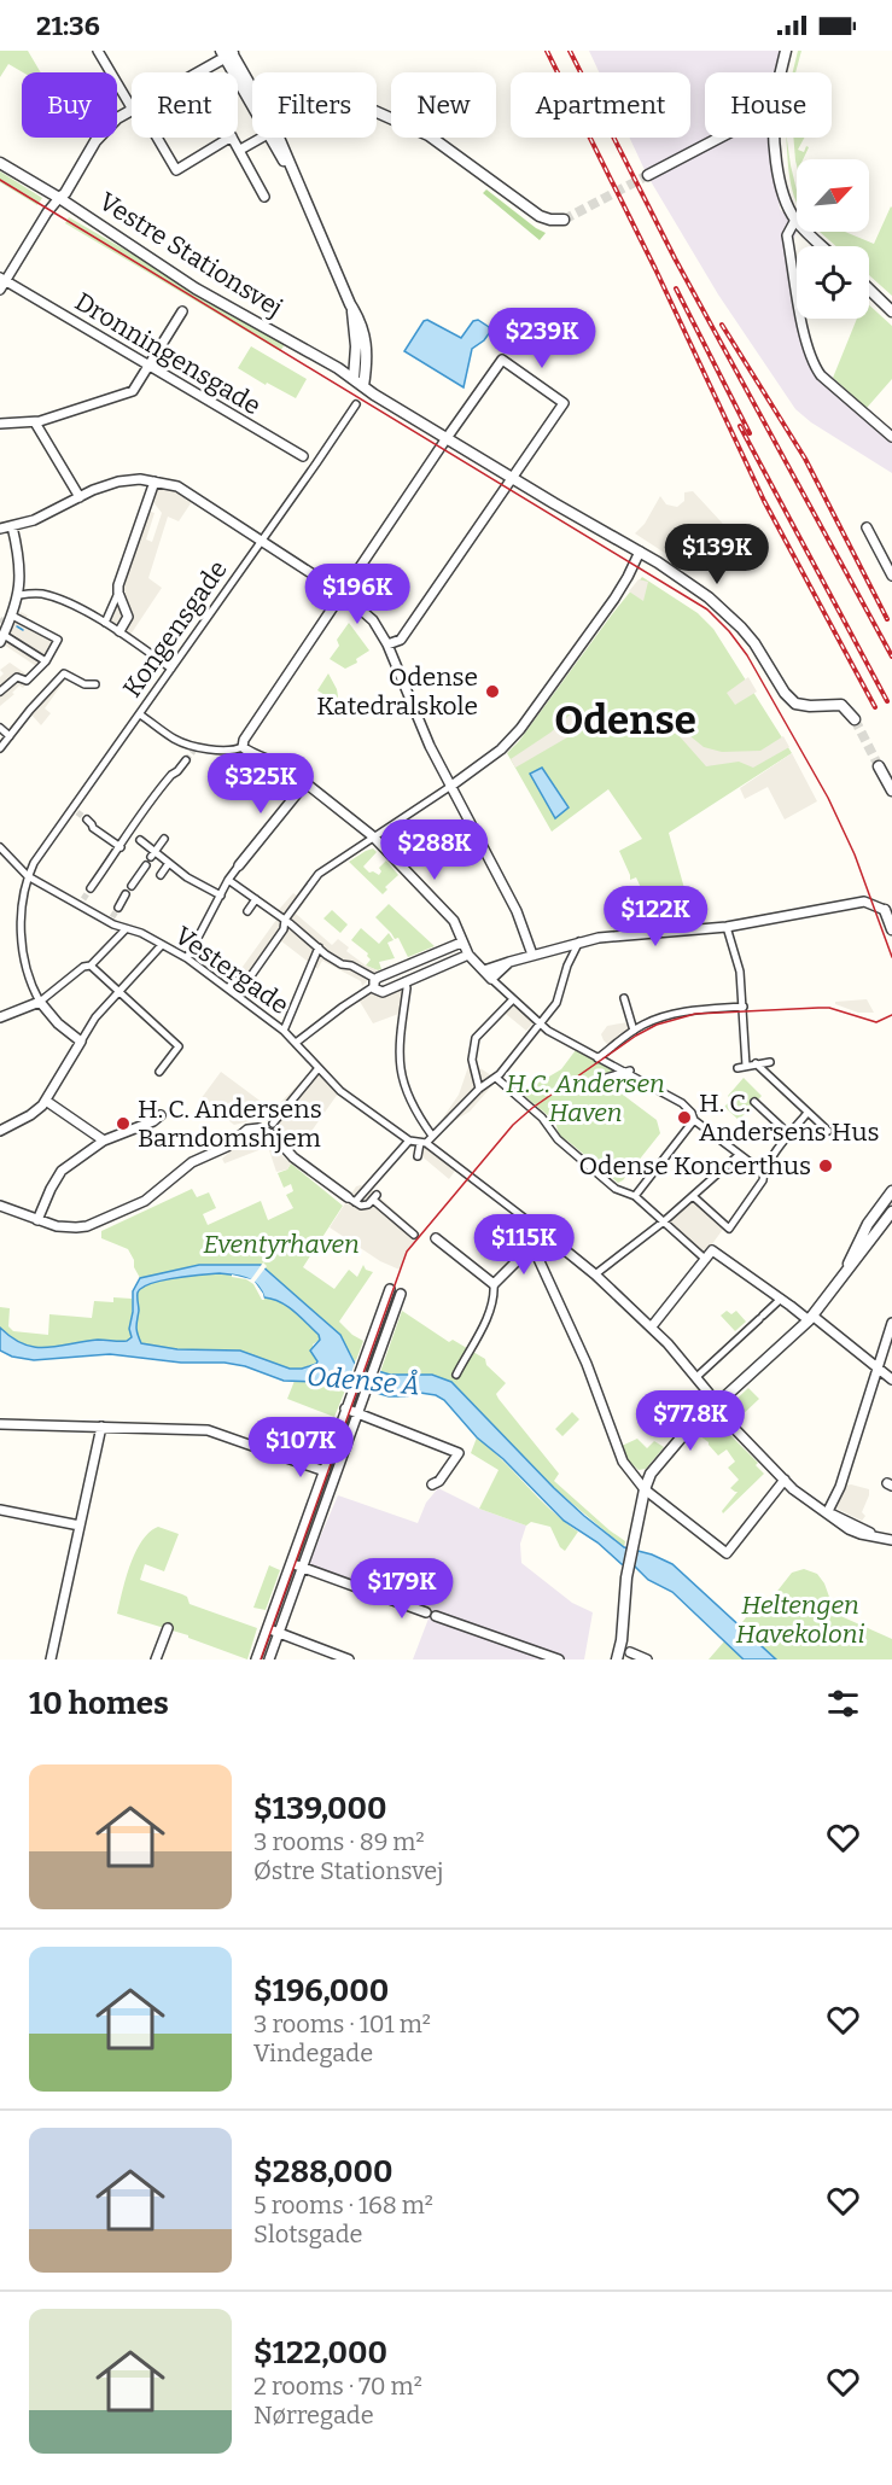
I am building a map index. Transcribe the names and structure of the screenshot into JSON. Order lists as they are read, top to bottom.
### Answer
{
  "streets": {
    "street": [
      "Vestre Stationsvej",
      "Dronningensgade",
      "Kongensgade",
      "Vestergade"
    ]
  },
  "crossings": [
    ["Dronningensgade", "Kongensgade"],
    ["Kongensgade", "Vestergade"]
  ],
  "districts": ["Odense"],
  "water": ["Odense Å"],
  "parks": ["H.C. Andersen Haven", "Eventyrhaven", "Heltengen Havekoloni"],
  "places": [
    "Odense Katedralskole",
    "H. C. Andersens Hus",
    "H. C. Andersens Barndomshjem",
    "Odense Koncerthus"
  ],
  "north": "top right",
  "page": {
    "status": "21:36",
    "chip": [
      "Buy",
      "Rent",
      "Filters",
      "New",
      "Apartment",
      "House"
    ],
    "price": [
      "$239K",
      "$139K",
      "$196K",
      "$325K",
      "$288K",
      "$122K",
      "$115K",
      "$77.8K",
      "$107K",
      "$179K"
    ],
    "heading": "10 homes",
    "list": [
      {
        "name": "$139,000",
        "note": "3 rooms · 89 m² · Østre Stationsvej"
      },
      {
        "name": "$196,000",
        "note": "3 rooms · 101 m² · Vindegade"
      },
      {
        "name": "$288,000",
        "note": "5 rooms · 168 m² · Slotsgade"
      },
      {
        "name": "$122,000",
        "note": "2 rooms · 70 m² · Nørregade"
      }
    ]
  }
}
